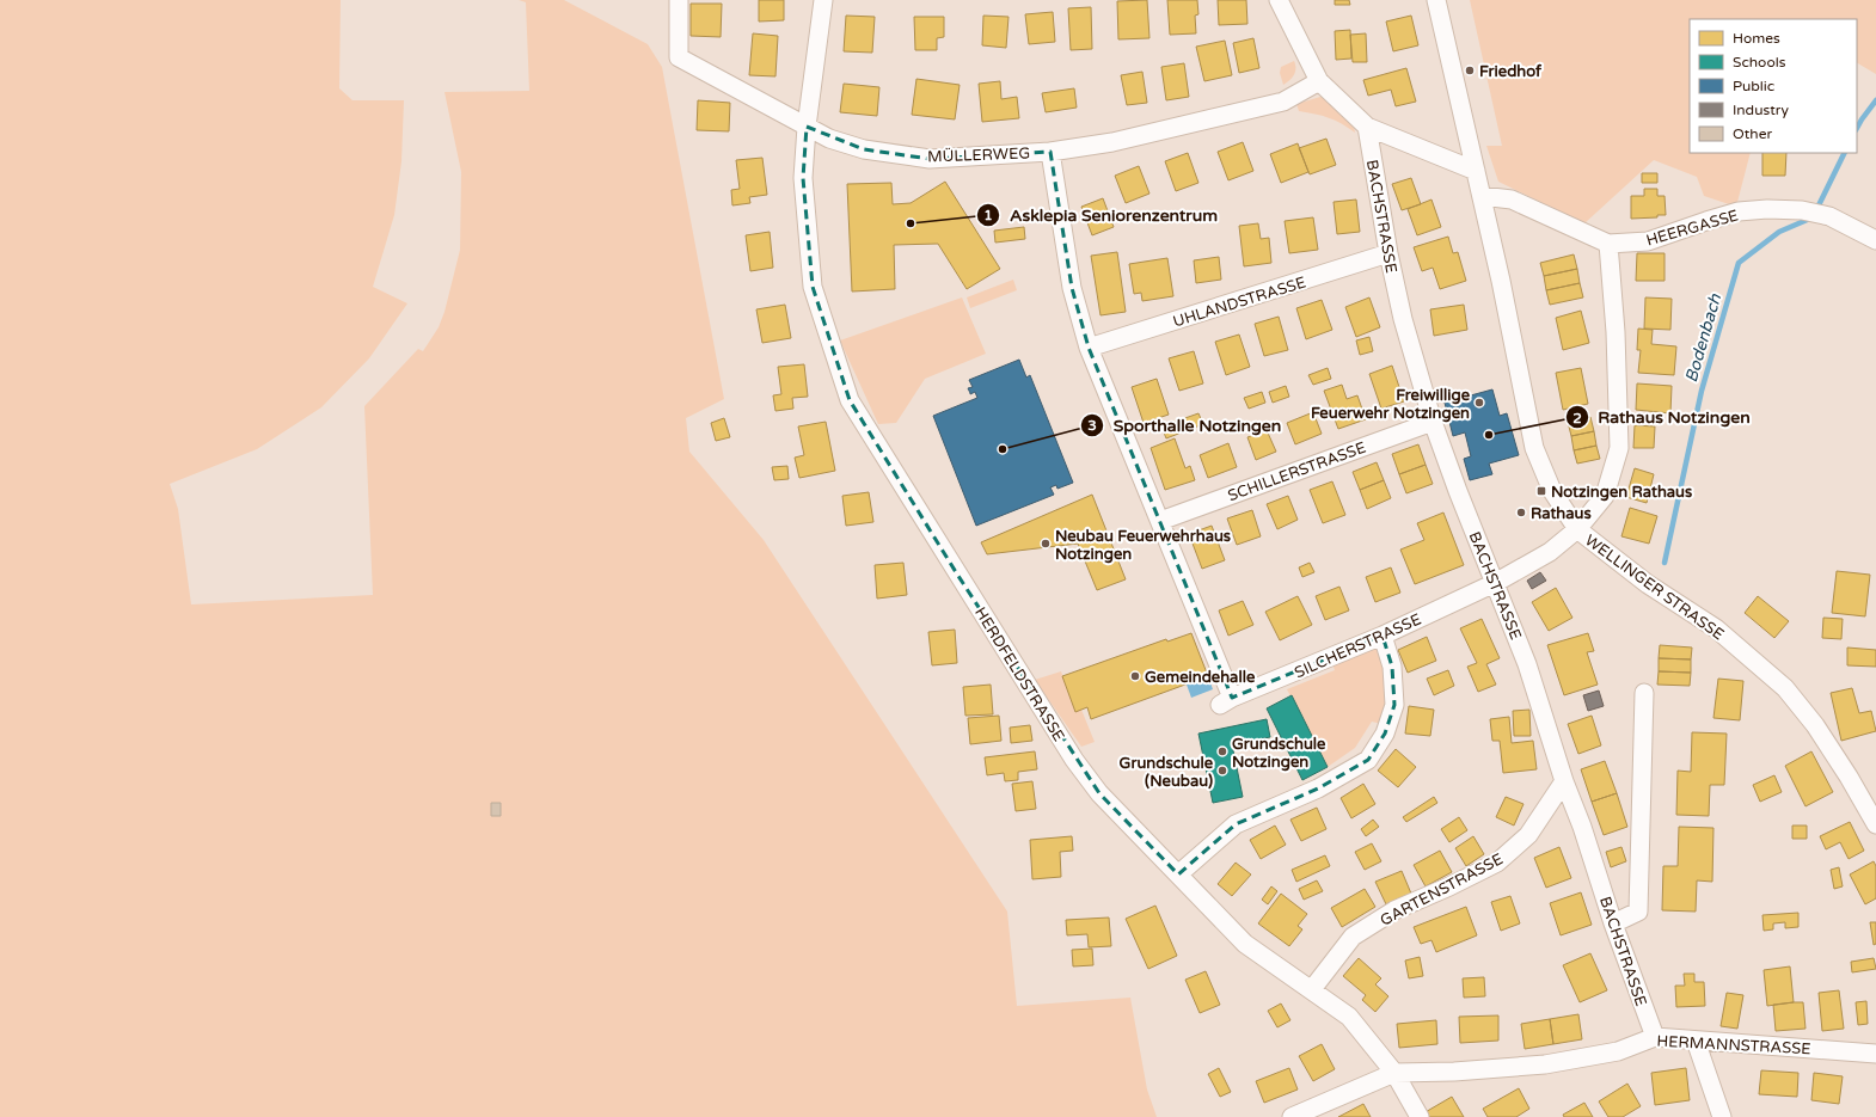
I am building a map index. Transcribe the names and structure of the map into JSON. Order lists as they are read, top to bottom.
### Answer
{
  "streets": {
    "street": [
      "MÜLLERWEG",
      "BACHSTRASSE",
      "HEERGASSE",
      "UHLANDSTRASSE",
      "SCHILLERSTRASSE",
      "WELLINGER STRASSE",
      "SILCHERSTRASSE",
      "HERDFELDSTRASSE",
      "GARTENSTRASSE",
      "HERMANNSTRASSE"
    ]
  },
  "crossings": [
    ["MÜLLERWEG", "HERDFELDSTRASSE"],
    ["BACHSTRASSE", "UHLANDSTRASSE"],
    ["BACHSTRASSE", "SCHILLERSTRASSE"],
    ["BACHSTRASSE", "SILCHERSTRASSE"],
    ["BACHSTRASSE", "GARTENSTRASSE"],
    ["BACHSTRASSE", "HERMANNSTRASSE"],
    ["HEERGASSE", "WELLINGER STRASSE"],
    ["HEERGASSE", "SILCHERSTRASSE"],
    ["SCHILLERSTRASSE", "SILCHERSTRASSE"],
    ["WELLINGER STRASSE", "SILCHERSTRASSE"],
    ["HERDFELDSTRASSE", "GARTENSTRASSE"],
    ["HERDFELDSTRASSE", "HERMANNSTRASSE"]
  ],
  "water": ["Bodenbach"],
  "places": {
    "other": [
      "Friedhof",
      "Asklepia Seniorenzentrum",
      "Freiwillige Feuerwehr Notzingen",
      "Rathaus Notzingen",
      "Sporthalle Notzingen",
      "Rathaus",
      "Neubau Feuerwehrhaus Notzingen",
      "Gemeindehalle",
      "Grundschule Notzingen",
      "Grundschule (Neubau)"
    ],
    "transit": ["Notzingen Rathaus"]
  },
  "legend": [
    "Homes",
    "Schools",
    "Public",
    "Industry",
    "Other"
  ]
}
